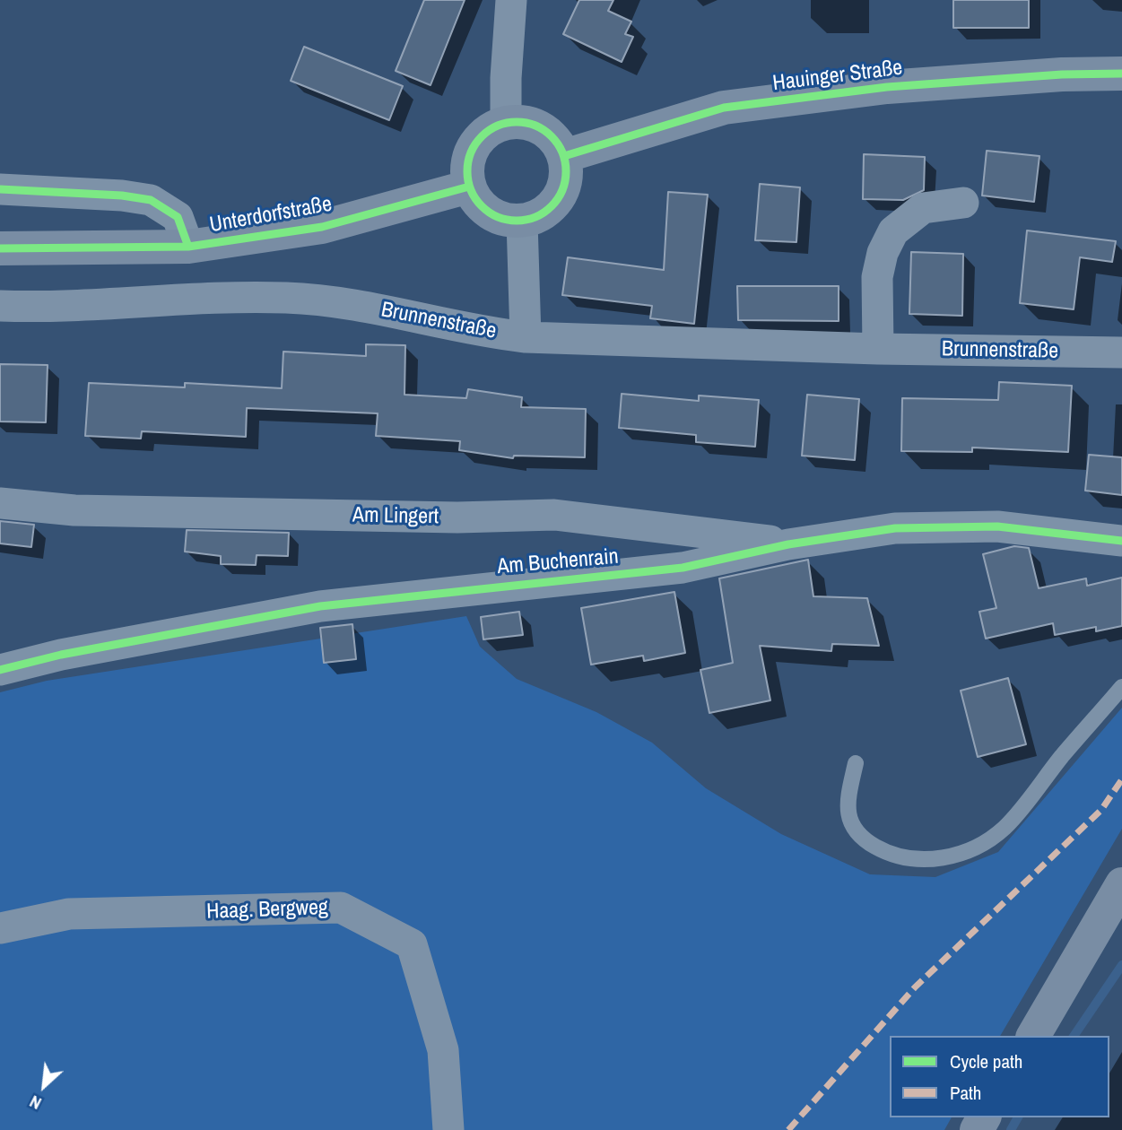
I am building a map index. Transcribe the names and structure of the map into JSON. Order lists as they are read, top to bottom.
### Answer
{
  "streets": {
    "street": [
      "Hauinger Straße",
      "Unterdorfstraße",
      "Brunnenstraße",
      "Am Lingert",
      "Am Buchenrain",
      "Haag. Bergweg"
    ]
  },
  "crossings": [
    ["Hauinger Straße", "Unterdorfstraße"],
    ["Am Lingert", "Am Buchenrain"]
  ],
  "legend": ["Cycle path", "Path"],
  "north": "bottom left"
}
